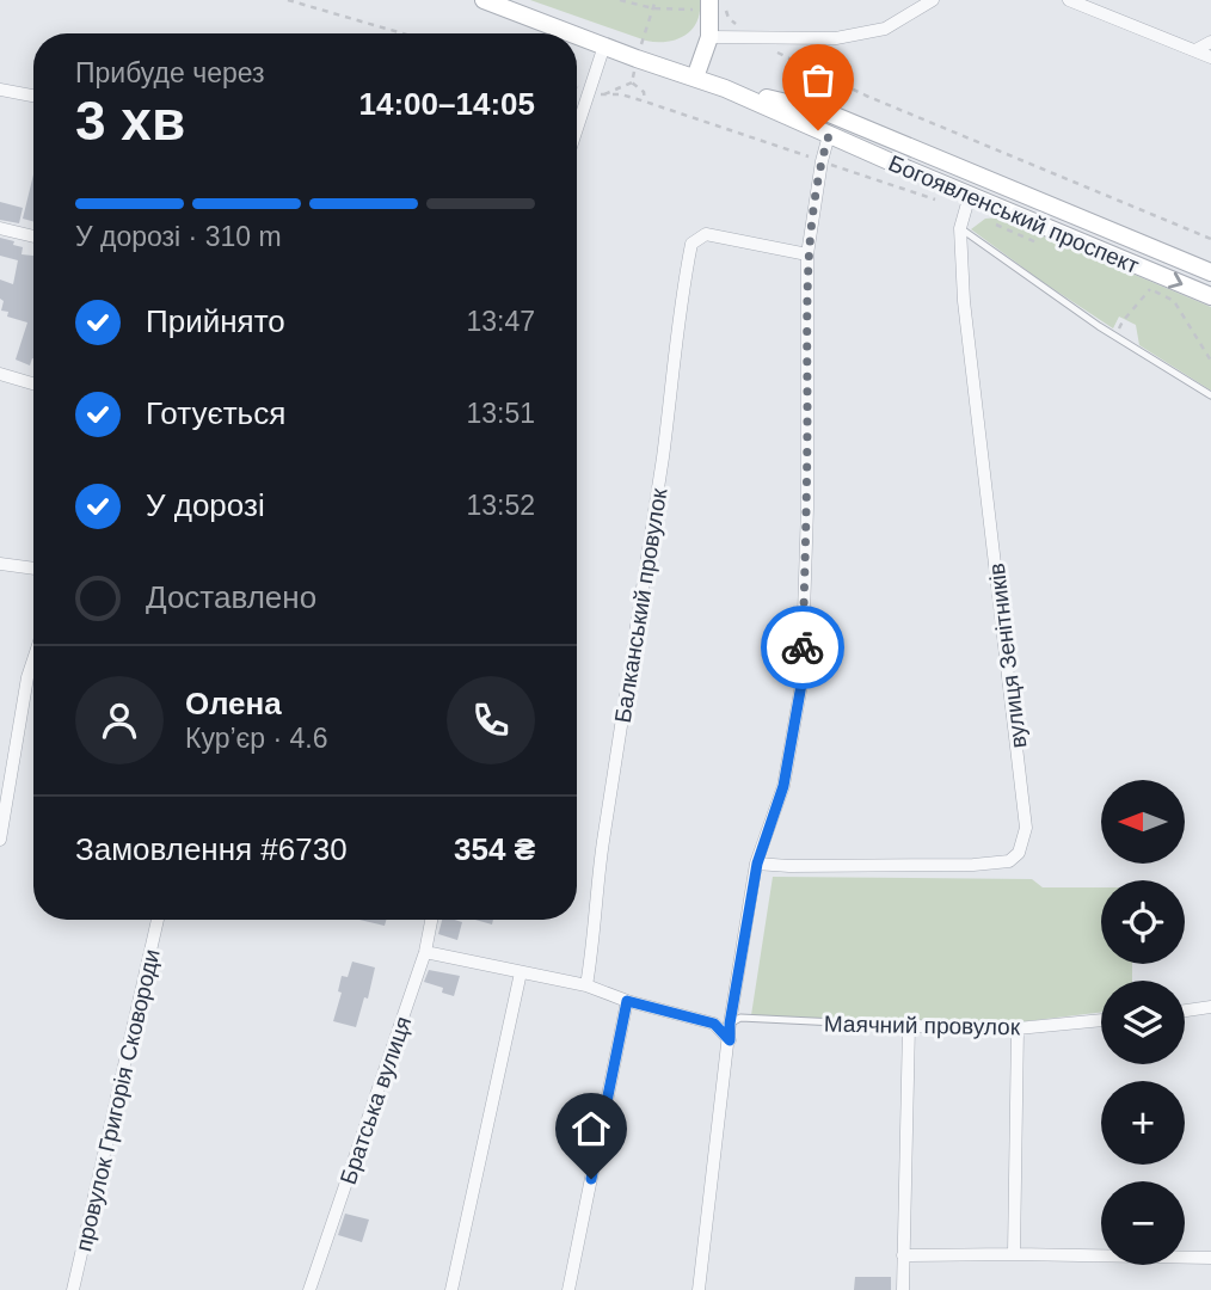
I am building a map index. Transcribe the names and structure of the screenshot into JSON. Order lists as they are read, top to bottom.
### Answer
{
  "streets": {
    "main road": ["Богоявленський проспект"],
    "street": [
      "Балканський провулок",
      "вулиця Зенітників",
      "Маячний провулок",
      "провулок Григорія Сковороди",
      "Братська вулиця"
    ]
  },
  "crossings": [
    ["Богоявленський проспект", "вулиця Зенітників"]
  ],
  "north": "left",
  "page": {
    "heading": ["3 хв", "Прибуде через", "14:00–14:05"],
    "panel": [
      "Олена",
      "Кур’єр · 4.6",
      "Замовлення #6730",
      "354 ₴"
    ],
    "bar": "У дорозі · 310 m",
    "list": [
      ["Прийнято", "13:47"],
      ["Готується", "13:51"],
      ["У дорозі", "13:52"],
      "Доставлено"
    ],
    "map_buttons": ["+", "−"]
  }
}
